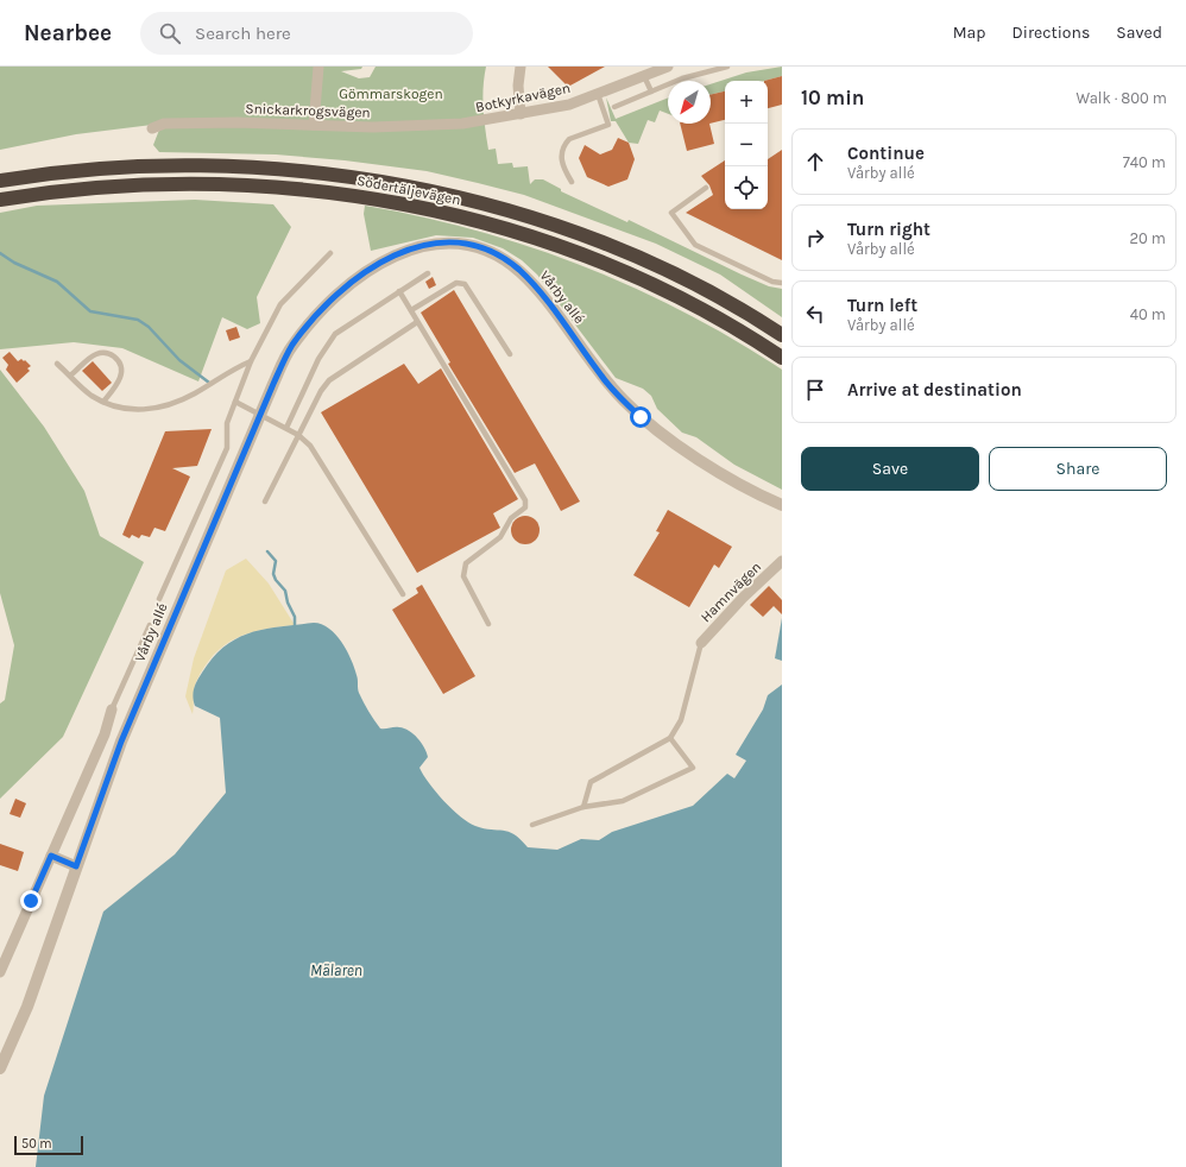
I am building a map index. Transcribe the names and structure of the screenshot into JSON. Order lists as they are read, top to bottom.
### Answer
{
  "streets": {
    "highway": ["Södertäljevägen"],
    "street": [
      "Botkyrkavägen",
      "Snickarkrogsvägen",
      "Vårby allé",
      "Hamnvägen"
    ]
  },
  "crossings": [
    ["Botkyrkavägen", "Snickarkrogsvägen"]
  ],
  "water": ["Mälaren"],
  "parks": ["Gömmarskogen"],
  "scale_bar": "50 m",
  "north": "bottom left",
  "page": {
    "header": "Nearbee",
    "search": "Search here",
    "nav": ["Map", "Directions", "Saved"],
    "heading": ["10 min", "Walk · 800 m"],
    "map_buttons": ["+", "−"],
    "list": [
      ["Continue", "Vårby allé", "740 m"],
      ["Turn right", "Vårby allé", "20 m"],
      ["Turn left", "Vårby allé", "40 m"],
      "Arrive at destination"
    ],
    "buttons": ["Save", "Share"],
    "scale": "50 m"
  }
}
